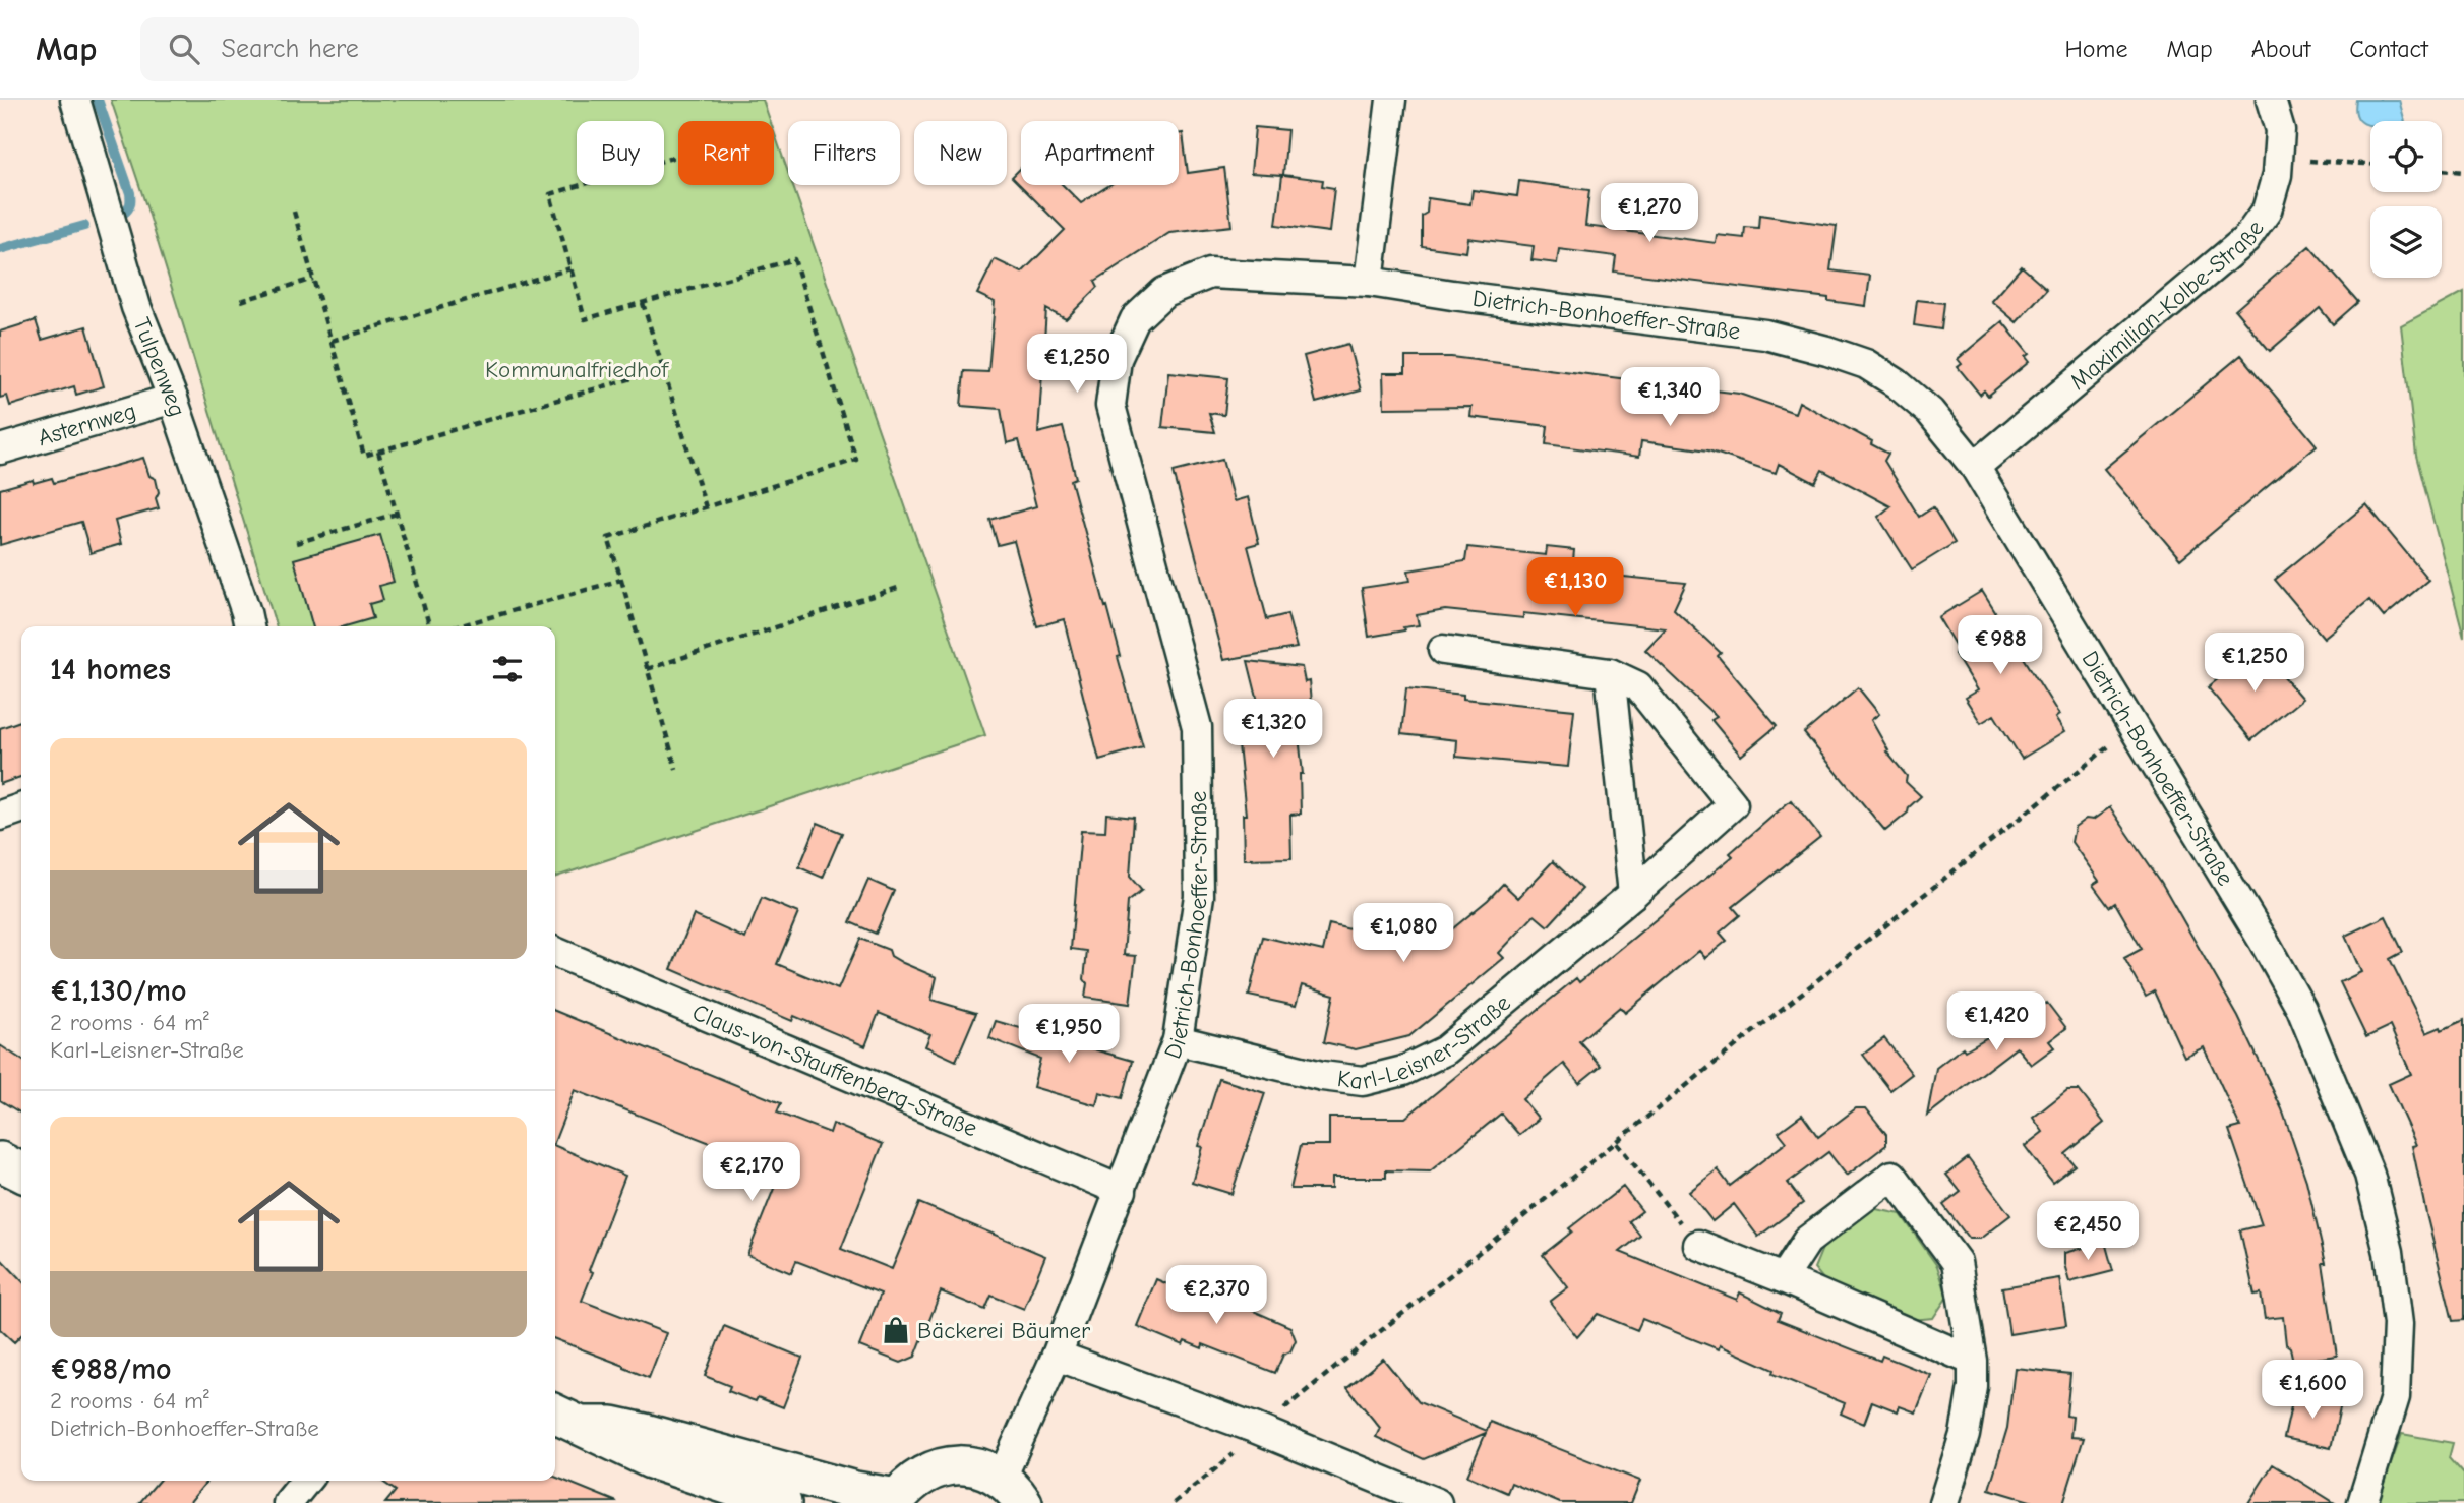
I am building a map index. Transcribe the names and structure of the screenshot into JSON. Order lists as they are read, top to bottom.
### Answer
{
  "streets": {
    "street": [
      "Maximilian-Kolbe-Straße",
      "Dietrich-Bonhoeffer-Straße",
      "Tulpenweg",
      "Asternweg",
      "Karl-Leisner-Straße",
      "Claus-von-Stauffenberg-Straße"
    ]
  },
  "crossings": [
    ["Maximilian-Kolbe-Straße", "Dietrich-Bonhoeffer-Straße"],
    ["Dietrich-Bonhoeffer-Straße", "Karl-Leisner-Straße"],
    ["Dietrich-Bonhoeffer-Straße", "Claus-von-Stauffenberg-Straße"],
    ["Tulpenweg", "Asternweg"]
  ],
  "parks": ["Kommunalfriedhof"],
  "places": {
    "shop": ["Bäckerei Bäumer"]
  },
  "page": {
    "header": "Map",
    "search": "Search here",
    "nav": [
      "Home",
      "Map",
      "About",
      "Contact"
    ],
    "chip": [
      "Buy",
      "Rent",
      "Filters",
      "New",
      "Apartment"
    ],
    "price": [
      "€1,270",
      "€1,250",
      "€1,340",
      "€1,130",
      "€988",
      "€1,250",
      "€1,320",
      "€1,080",
      "€1,420",
      "€1,950",
      "€2,170",
      "€2,450",
      "€2,370",
      "€1,600"
    ],
    "heading": "14 homes",
    "list": [
      {
        "name": "€1,130/mo",
        "note": "2 rooms · 64 m² · Karl-Leisner-Straße"
      },
      {
        "name": "€988/mo",
        "note": "2 rooms · 64 m² · Dietrich-Bonhoeffer-Straße"
      }
    ]
  }
}
